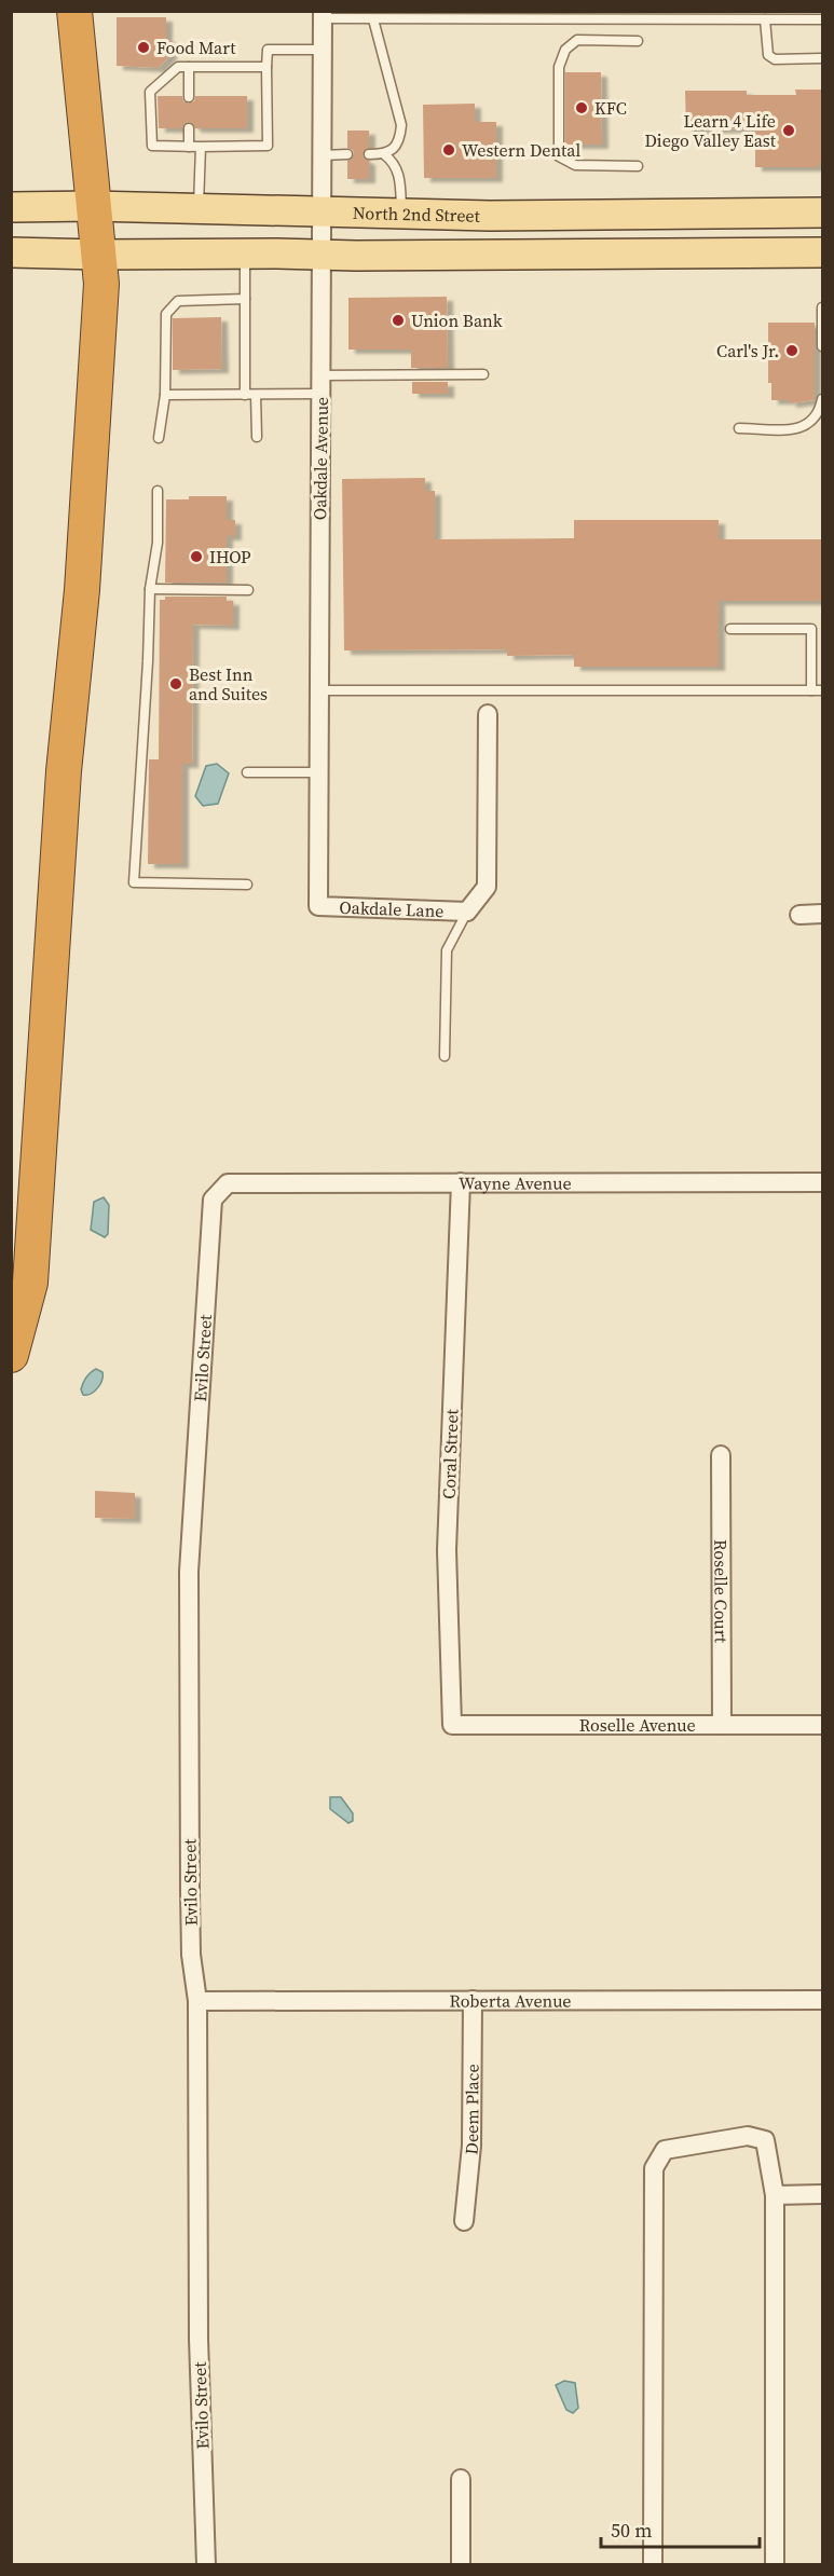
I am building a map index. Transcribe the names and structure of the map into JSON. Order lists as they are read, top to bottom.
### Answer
{
  "streets": {
    "main road": ["North 2nd Street"],
    "street": [
      "Oakdale Avenue",
      "Oakdale Lane",
      "Wayne Avenue",
      "Evilo Street",
      "Coral Street",
      "Roselle Court",
      "Roselle Avenue",
      "Roberta Avenue",
      "Deem Place"
    ]
  },
  "crossings": [
    ["North 2nd Street", "Oakdale Avenue"],
    ["Oakdale Avenue", "Oakdale Lane"],
    ["Wayne Avenue", "Evilo Street"],
    ["Wayne Avenue", "Coral Street"],
    ["Evilo Street", "Roberta Avenue"],
    ["Coral Street", "Roselle Avenue"],
    ["Roselle Court", "Roselle Avenue"],
    ["Roberta Avenue", "Deem Place"]
  ],
  "places": [
    "Food Mart",
    "KFC",
    "Learn 4 Life Diego Valley East",
    "Western Dental",
    "Union Bank",
    "Carl's Jr.",
    "IHOP",
    "Best Inn and Suites"
  ],
  "scale_bar": "50 m"
}
